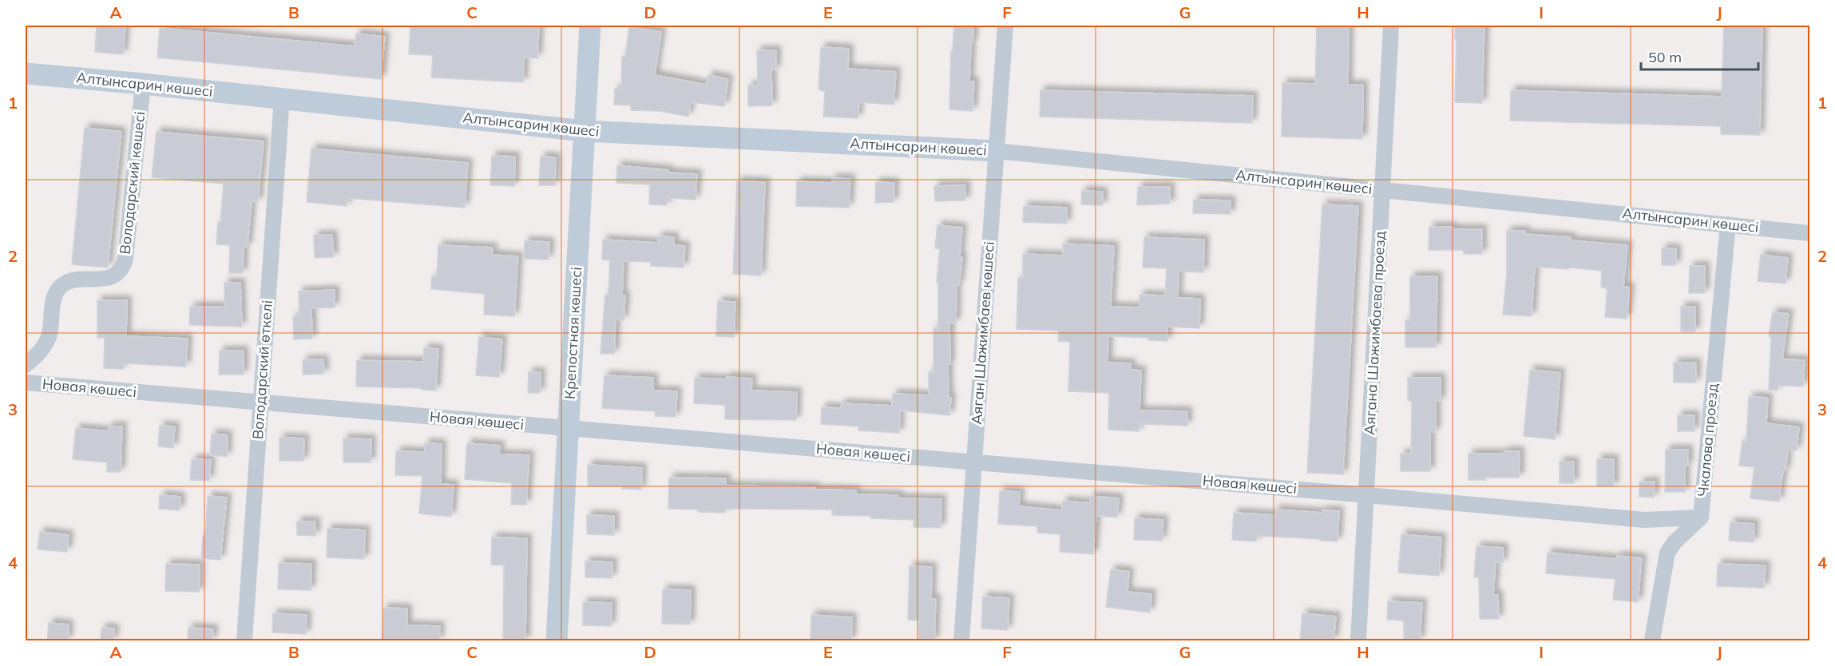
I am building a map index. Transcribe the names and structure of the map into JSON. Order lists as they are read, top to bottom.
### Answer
{
  "streets": {
    "street": [
      "Алтынсарин көшесі",
      "Володарский көшесі",
      "Крепостная көшесі",
      "Аяган Шажимбаев көшесі",
      "Аягана Шажимбаева проезд",
      "Володарский өткелі",
      "Новая көшесі",
      "Чкалова проезд"
    ]
  },
  "crossings": [
    ["Алтынсарин көшесі", "Володарский көшесі"],
    ["Алтынсарин көшесі", "Крепостная көшесі"],
    ["Алтынсарин көшесі", "Аяган Шажимбаев көшесі"],
    ["Алтынсарин көшесі", "Аягана Шажимбаева проезд"],
    ["Алтынсарин көшесі", "Володарский өткелі"],
    ["Алтынсарин көшесі", "Чкалова проезд"],
    ["Крепостная көшесі", "Новая көшесі"],
    ["Аяган Шажимбаев көшесі", "Новая көшесі"],
    ["Аягана Шажимбаева проезд", "Новая көшесі"],
    ["Володарский өткелі", "Новая көшесі"],
    ["Новая көшесі", "Чкалова проезд"]
  ],
  "scale_bar": "50 m",
  "grid": {
    "columns": [
      "A",
      "B",
      "C",
      "D",
      "E",
      "F",
      "G",
      "H",
      "I",
      "J"
    ],
    "rows": [
      "1",
      "2",
      "3",
      "4"
    ]
  }
}
